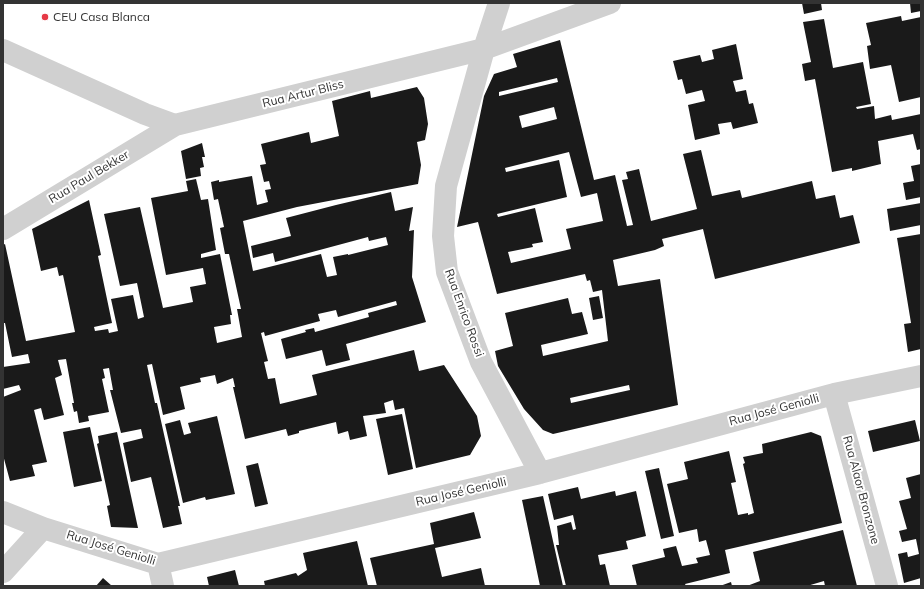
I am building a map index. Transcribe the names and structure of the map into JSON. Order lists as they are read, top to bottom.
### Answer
{
  "streets": {
    "street": [
      "Rua Artur Bliss",
      "Rua Paul Bekker",
      "Rua Enrico Rossi",
      "Rua José Geniolli",
      "Rua Alaor Bronzone"
    ]
  },
  "crossings": [
    ["Rua Artur Bliss", "Rua Paul Bekker"],
    ["Rua Artur Bliss", "Rua Enrico Rossi"],
    ["Rua Enrico Rossi", "Rua José Geniolli"],
    ["Rua José Geniolli", "Rua Alaor Bronzone"]
  ],
  "places": ["CEU Casa Blanca"]
}
